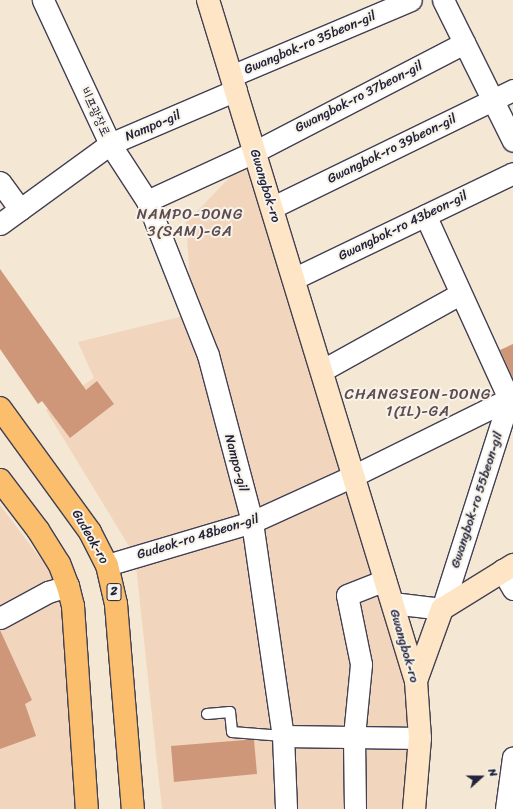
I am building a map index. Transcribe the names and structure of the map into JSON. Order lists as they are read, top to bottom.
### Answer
{
  "streets": {
    "main road": ["Gwangbok-ro", "Gudeok-ro", "2"],
    "street": [
      "Gwangbok-ro 35beon-gil",
      "Gwangbok-ro 37beon-gil",
      "비프광장로",
      "Nampo-gil",
      "Gwangbok-ro 39beon-gil",
      "Gwangbok-ro 43beon-gil",
      "Gwangbok-ro 55beon-gil",
      "Gudeok-ro 48beon-gil"
    ]
  },
  "crossings": [
    ["Gwangbok-ro 35beon-gil", "Nampo-gil"],
    ["Gwangbok-ro 35beon-gil", "Gwangbok-ro"],
    ["Gwangbok-ro 37beon-gil", "Gwangbok-ro"],
    ["비프광장로", "Nampo-gil"],
    ["Nampo-gil", "Gwangbok-ro"],
    ["Nampo-gil", "Gudeok-ro 48beon-gil"],
    ["Gwangbok-ro 39beon-gil", "Gwangbok-ro"],
    ["Gwangbok-ro", "Gwangbok-ro 43beon-gil"],
    ["Gwangbok-ro", "Gudeok-ro 48beon-gil"],
    ["Gwangbok-ro 55beon-gil", "Gudeok-ro 48beon-gil"],
    ["Gudeok-ro", "Gudeok-ro 48beon-gil"]
  ],
  "districts": ["NAMPO-DONG 3(SAM)-GA", "CHANGSEON-DONG 1(IL)-GA"],
  "north": "right"
}
